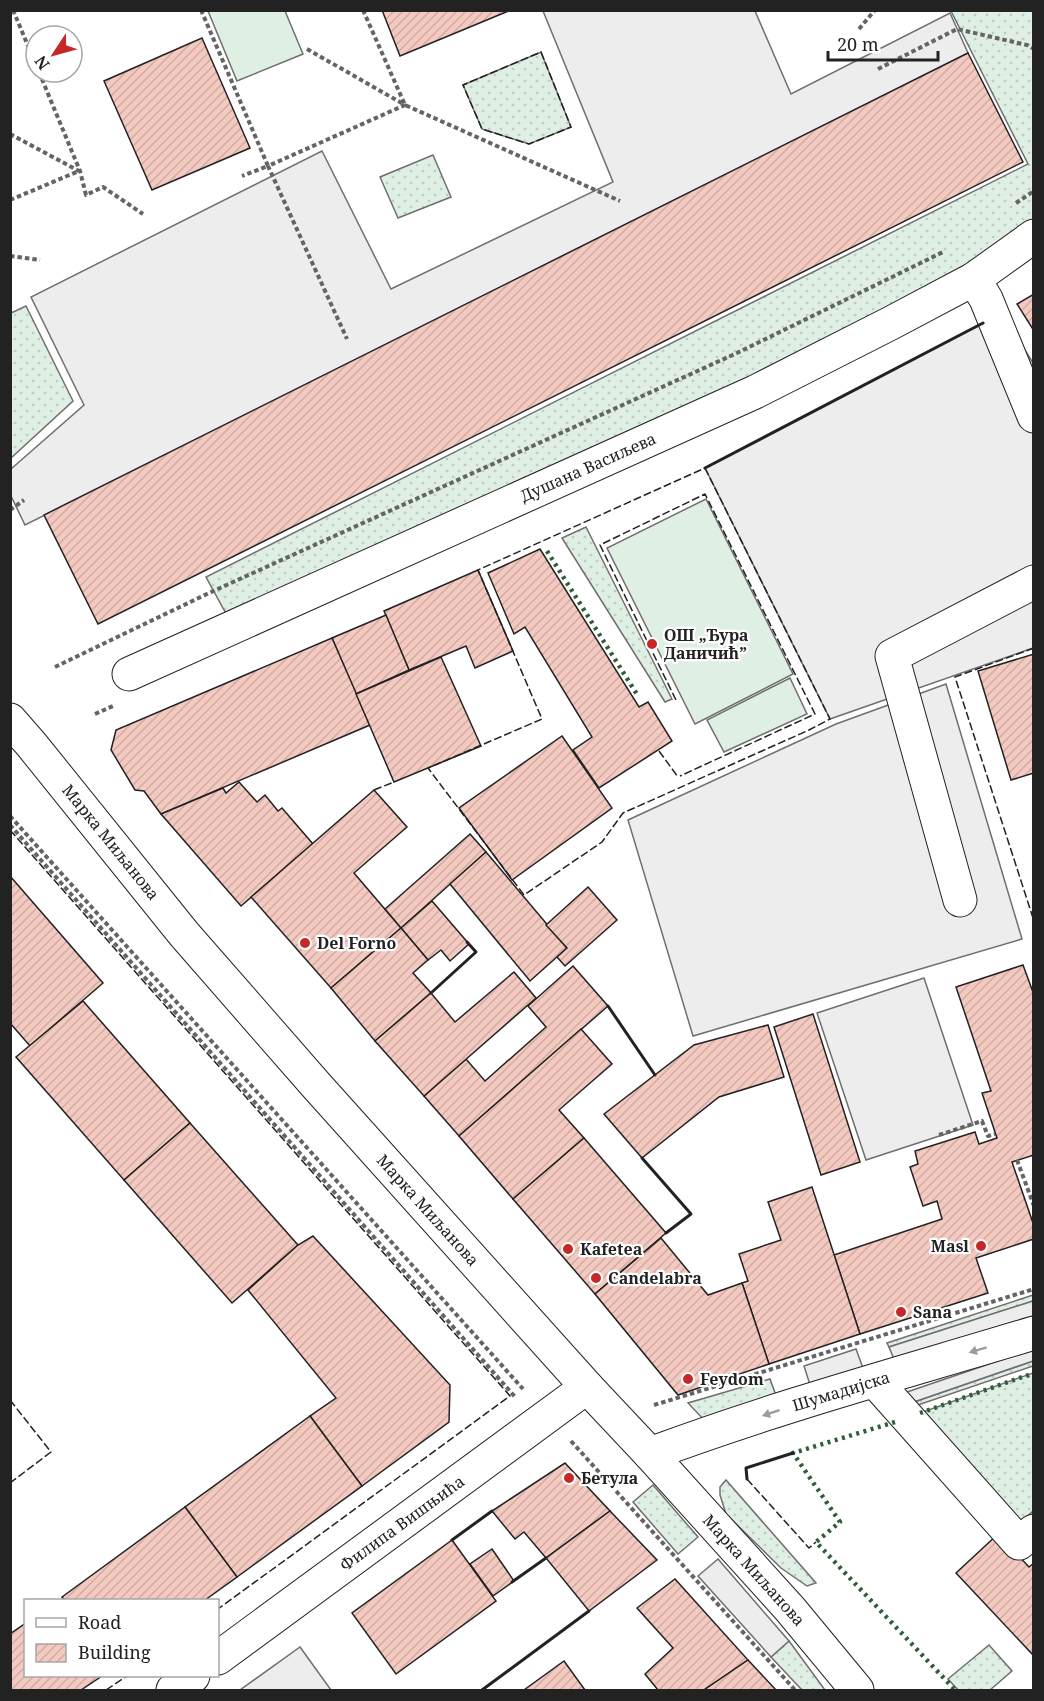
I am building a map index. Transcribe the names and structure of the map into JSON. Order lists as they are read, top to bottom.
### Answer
{
  "streets": {
    "street": [
      "Душана Васиљева",
      "Марка Миљанова",
      "Шумадијска",
      "Филипа Вишњића"
    ]
  },
  "crossings": [
    ["Марка Миљанова", "Шумадијска"],
    ["Марка Миљанова", "Филипа Вишњића"]
  ],
  "one_way": ["Шумадијска"],
  "places": [
    "ОШ „Ђура Даничић”",
    "Del Forno",
    "Masl",
    "Kafetea",
    "Candelabra",
    "Sana",
    "Feydom",
    "Бетула"
  ],
  "legend": ["Road", "Building"],
  "scale_bar": "20 m",
  "north": "bottom left"
}
